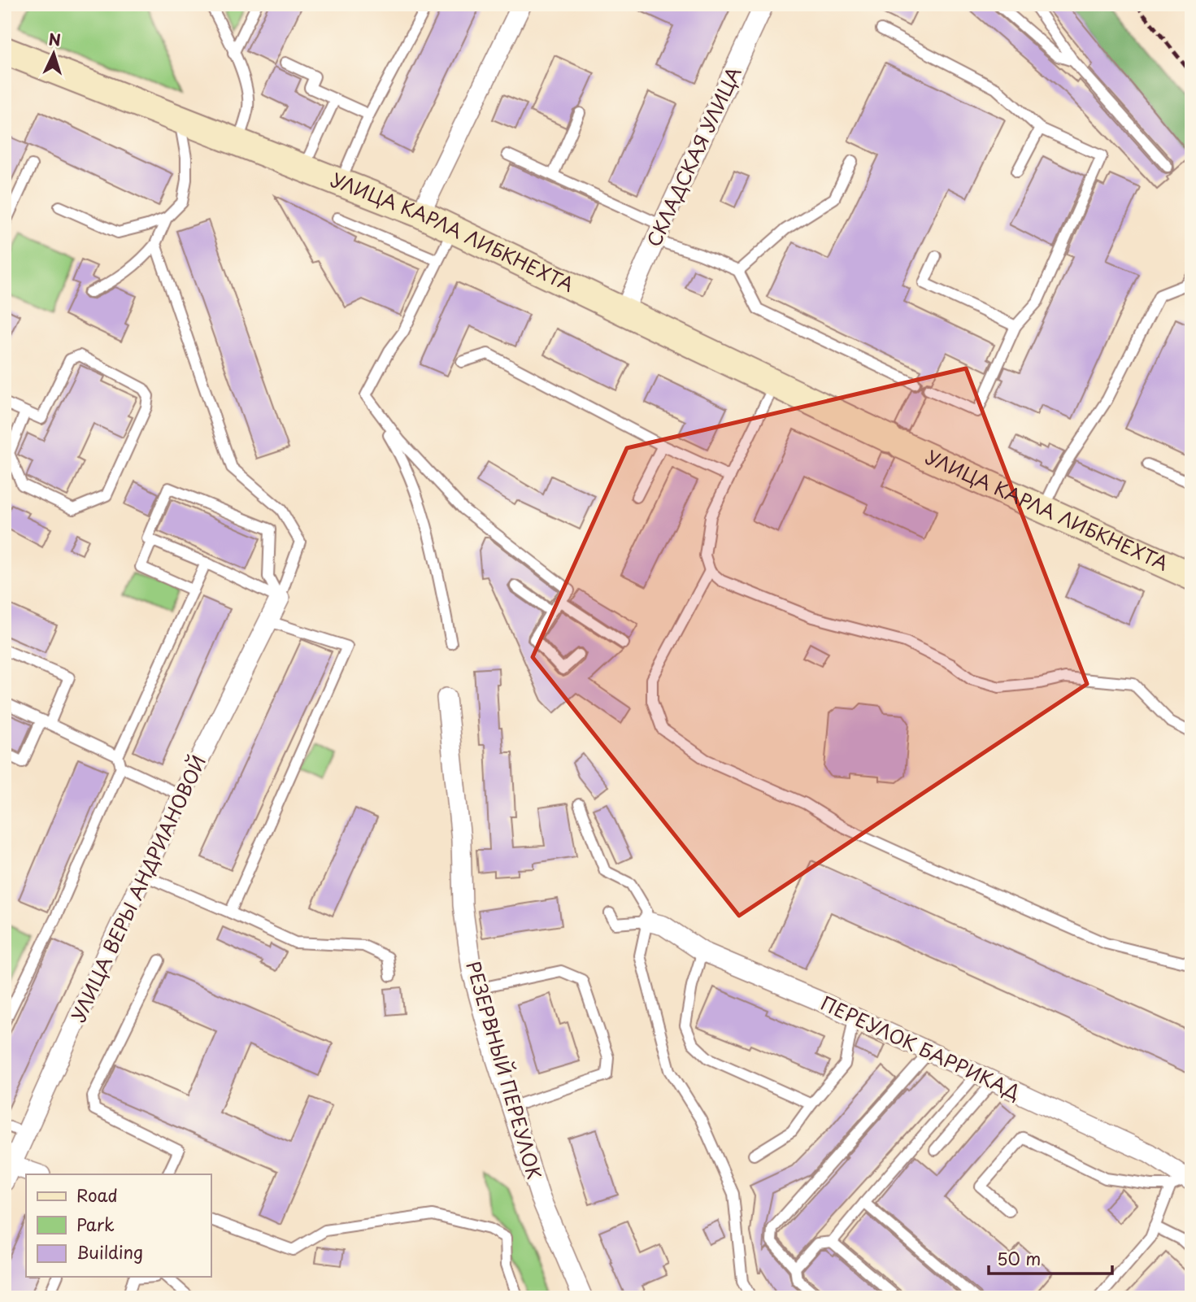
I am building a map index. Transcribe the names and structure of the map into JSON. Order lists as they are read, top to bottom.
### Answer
{
  "streets": {
    "main road": ["УЛИЦА КАРЛА ЛИБКНЕХТА"],
    "street": [
      "СКЛАДСКАЯ УЛИЦА",
      "УЛИЦА ВЕРЫ АНДРИАНОВОЙ",
      "ПЕРЕУЛОК БАРРИКАД",
      "РЕЗЕРВНЫЙ ПЕРЕУЛОК"
    ]
  },
  "crossings": [
    ["СКЛАДСКАЯ УЛИЦА", "УЛИЦА КАРЛА ЛИБКНЕХТА"]
  ],
  "legend": ["Road", "Park", "Building"],
  "scale_bar": "50 m",
  "north": "top"
}
